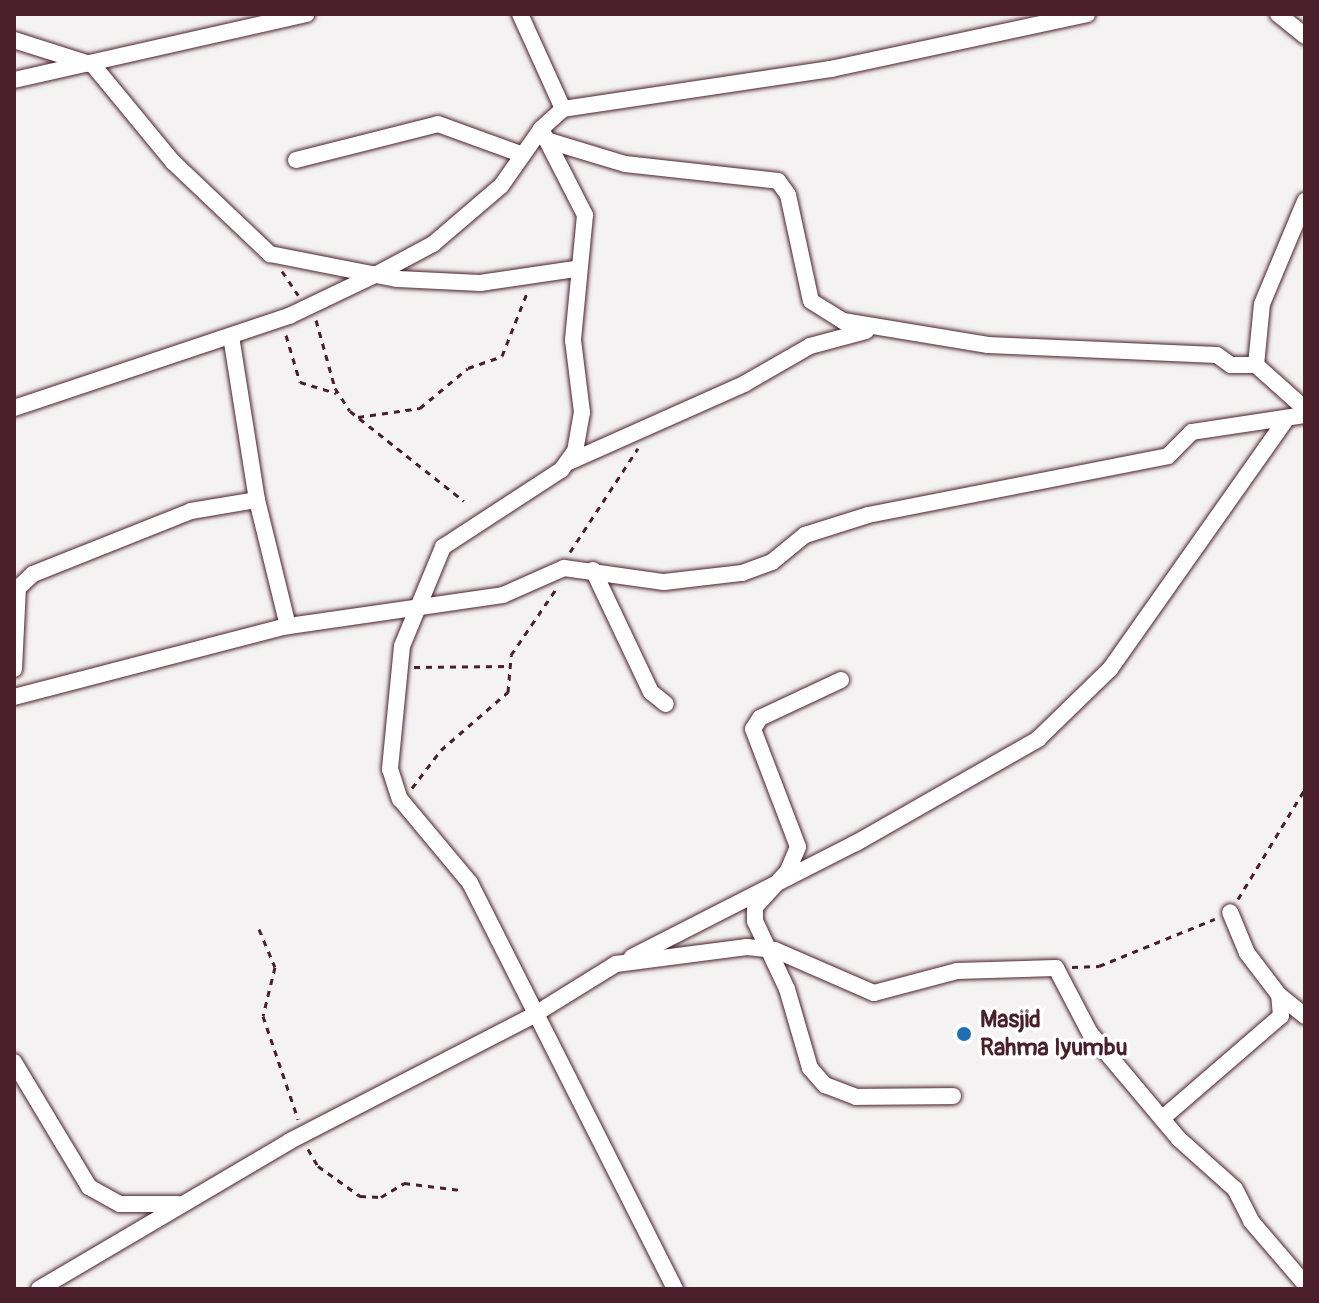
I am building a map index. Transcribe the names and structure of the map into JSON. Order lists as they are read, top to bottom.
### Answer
{
  "places": ["Masjid Rahma Iyumbu"]
}
